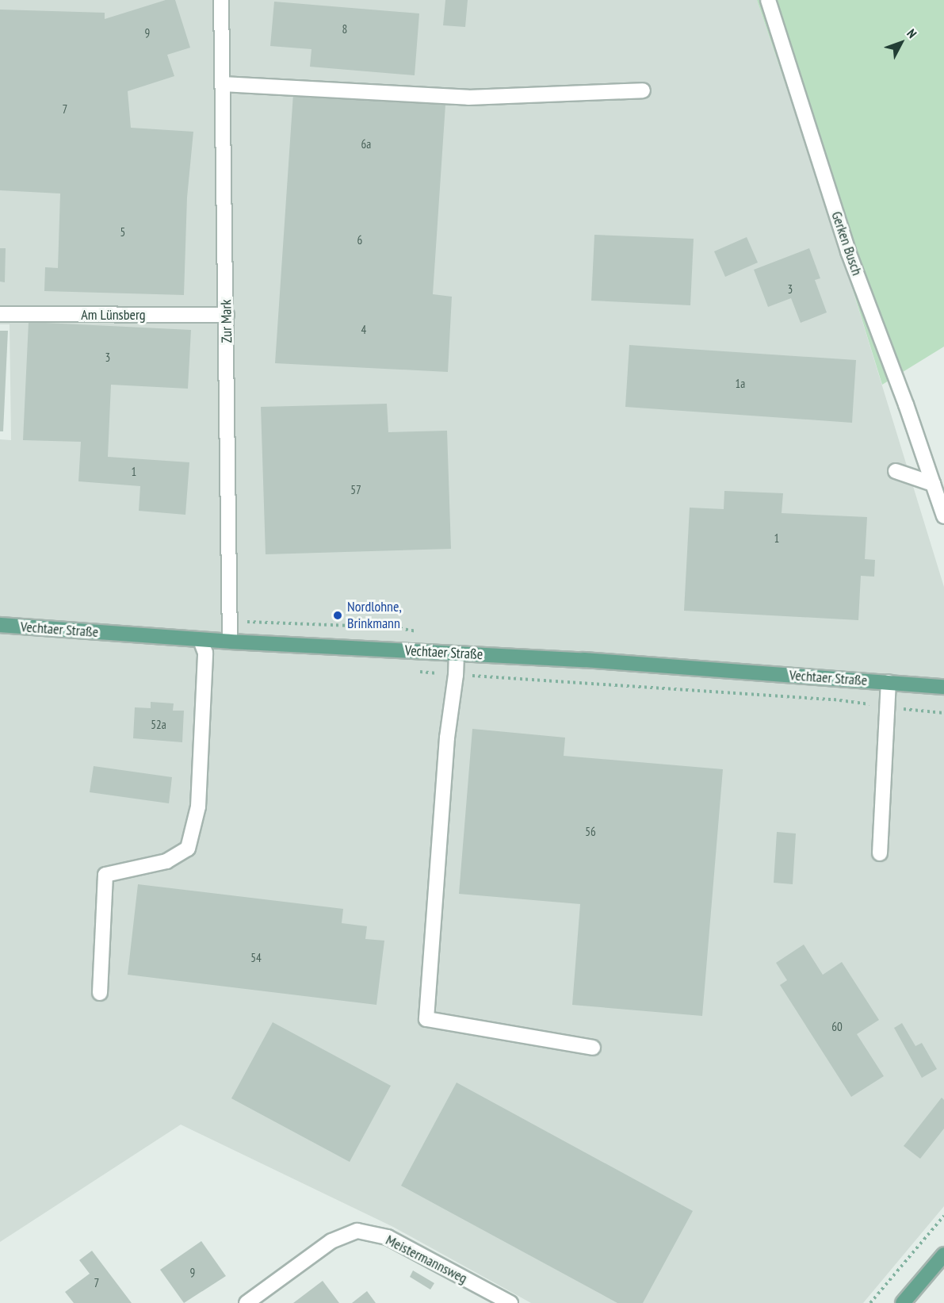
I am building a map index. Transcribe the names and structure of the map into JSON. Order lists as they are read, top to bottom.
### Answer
{
  "streets": {
    "main road": ["Vechtaer Straße"],
    "street": [
      "Gerken Busch",
      "Am Lünsberg",
      "Zur Mark",
      "Meistermannsweg"
    ]
  },
  "crossings": [
    ["Am Lünsberg", "Zur Mark"],
    ["Zur Mark", "Vechtaer Straße"]
  ],
  "places": ["Nordlohne, Brinkmann"],
  "house_numbers": [
    "8",
    "9",
    "7",
    "6a",
    "5",
    "6",
    "3",
    "4",
    "3",
    "1a",
    "1",
    "57",
    "1",
    "52a",
    "56",
    "54",
    "60",
    "9",
    "7"
  ],
  "north": "top right"
}
